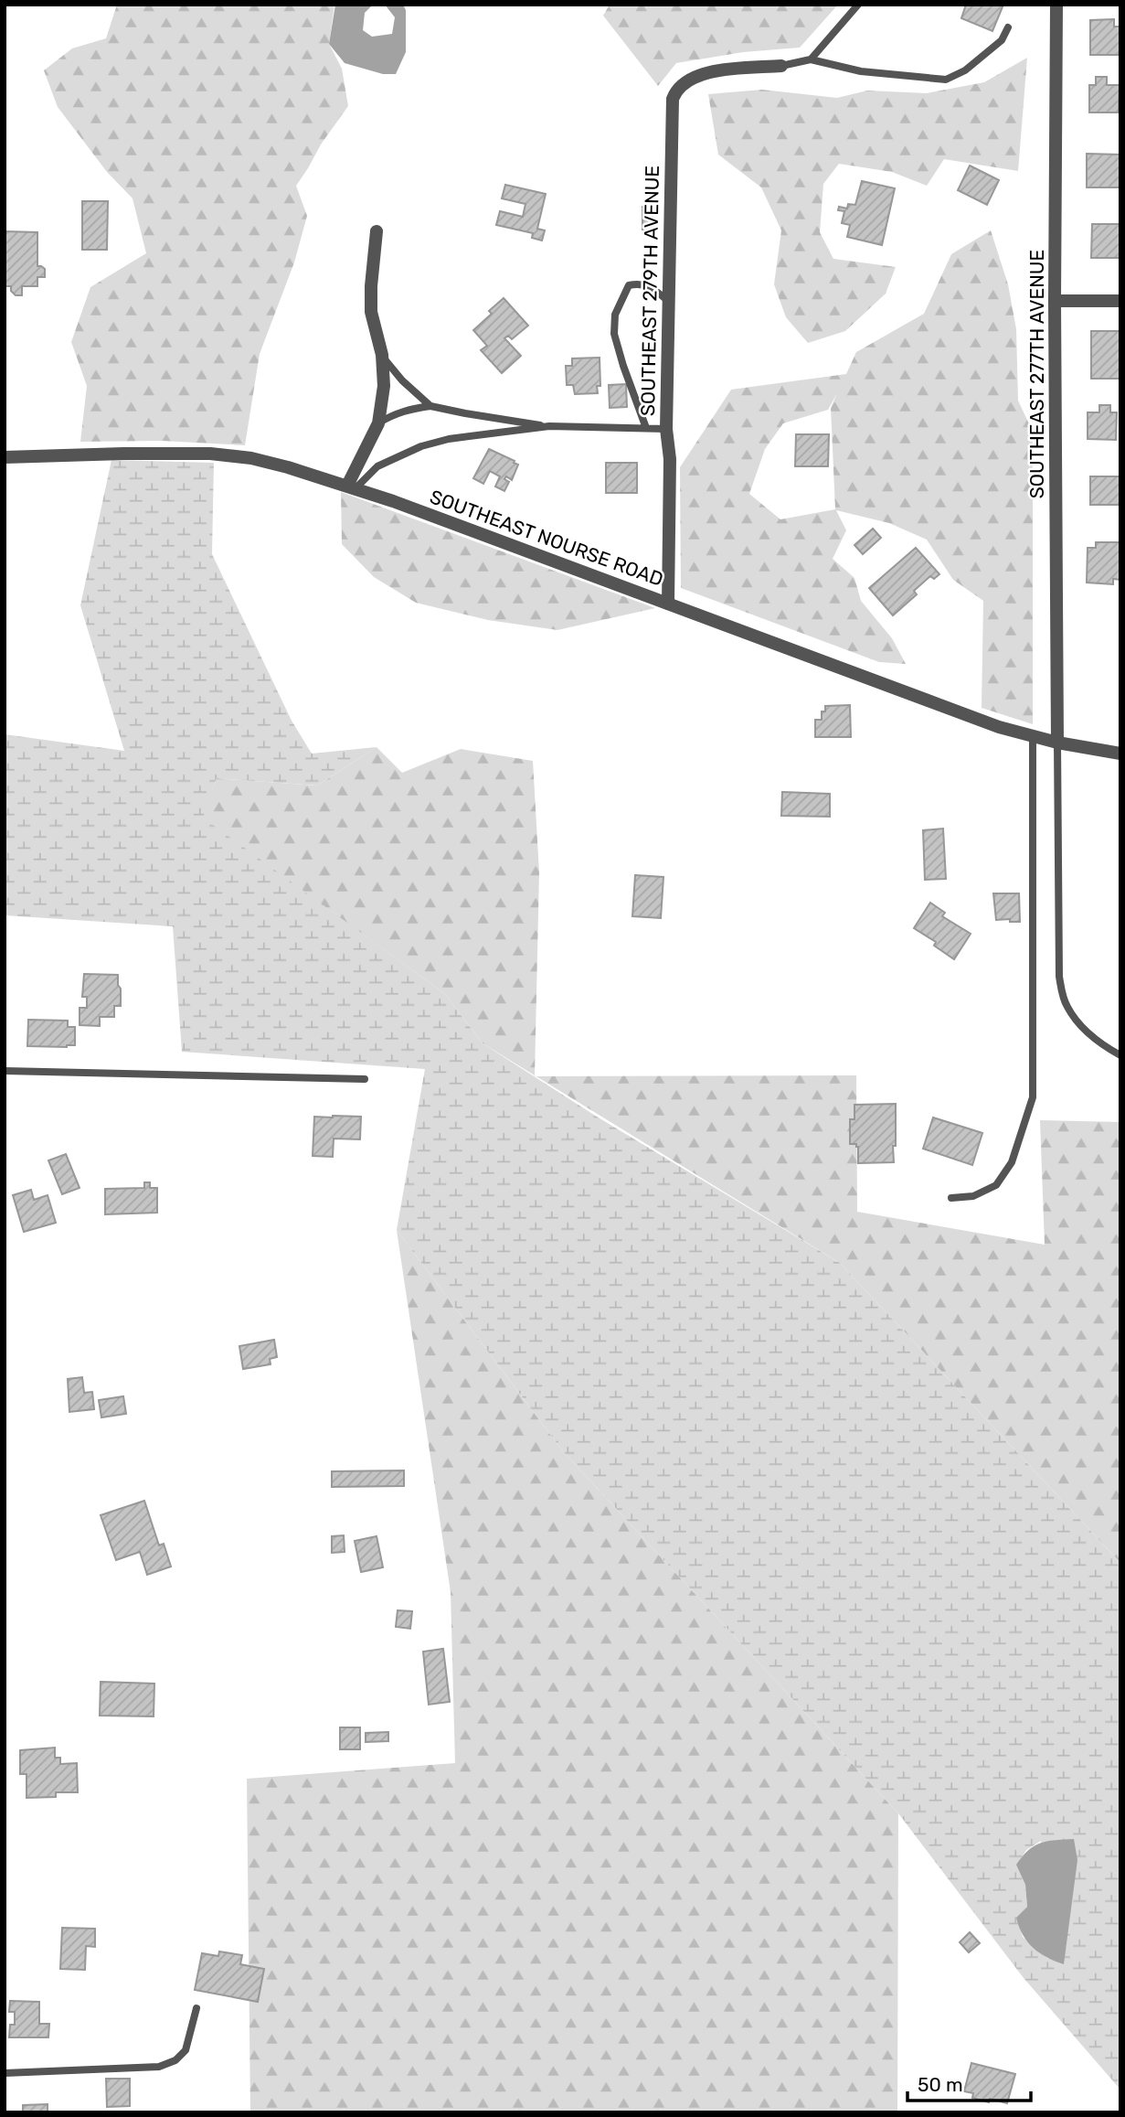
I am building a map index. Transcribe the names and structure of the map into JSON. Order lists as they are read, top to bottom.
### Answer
{
  "streets": {
    "street": ["SOUTHEAST 279TH AVENUE", "SOUTHEAST 277TH AVENUE", "SOUTHEAST NOURSE ROAD"]
  },
  "crossings": [
    ["SOUTHEAST 279TH AVENUE", "SOUTHEAST NOURSE ROAD"],
    ["SOUTHEAST 277TH AVENUE", "SOUTHEAST NOURSE ROAD"]
  ],
  "scale_bar": "50 m"
}
